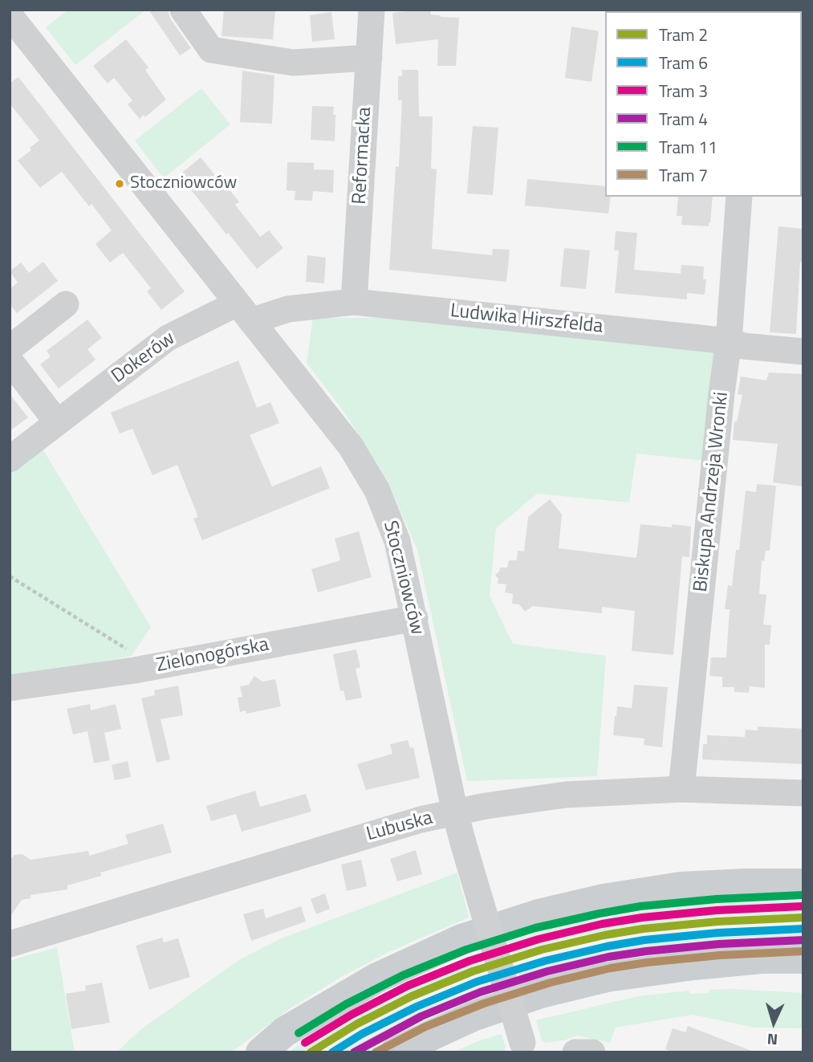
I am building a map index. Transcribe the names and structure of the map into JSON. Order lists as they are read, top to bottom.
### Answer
{
  "streets": {
    "street": [
      "Reformacka",
      "Ludwika Hirszfelda",
      "Dokerów",
      "Biskupa Andrzeja Wronki",
      "Stoczniowców",
      "Zielonogórska",
      "Lubuska"
    ]
  },
  "crossings": [
    ["Reformacka", "Ludwika Hirszfelda"],
    ["Ludwika Hirszfelda", "Dokerów"],
    ["Ludwika Hirszfelda", "Biskupa Andrzeja Wronki"],
    ["Ludwika Hirszfelda", "Stoczniowców"],
    ["Dokerów", "Stoczniowców"],
    ["Biskupa Andrzeja Wronki", "Lubuska"],
    ["Stoczniowców", "Zielonogórska"],
    ["Stoczniowców", "Lubuska"]
  ],
  "places": ["Stoczniowców"],
  "lines": [
    "tram line 11",
    "tram line 3",
    "tram line 2",
    "tram line 6",
    "tram line 4",
    "tram line 7"
  ],
  "legend": [
    "Tram 2",
    "Tram 6",
    "Tram 3",
    "Tram 4",
    "Tram 11",
    "Tram 7"
  ],
  "north": "bottom"
}
